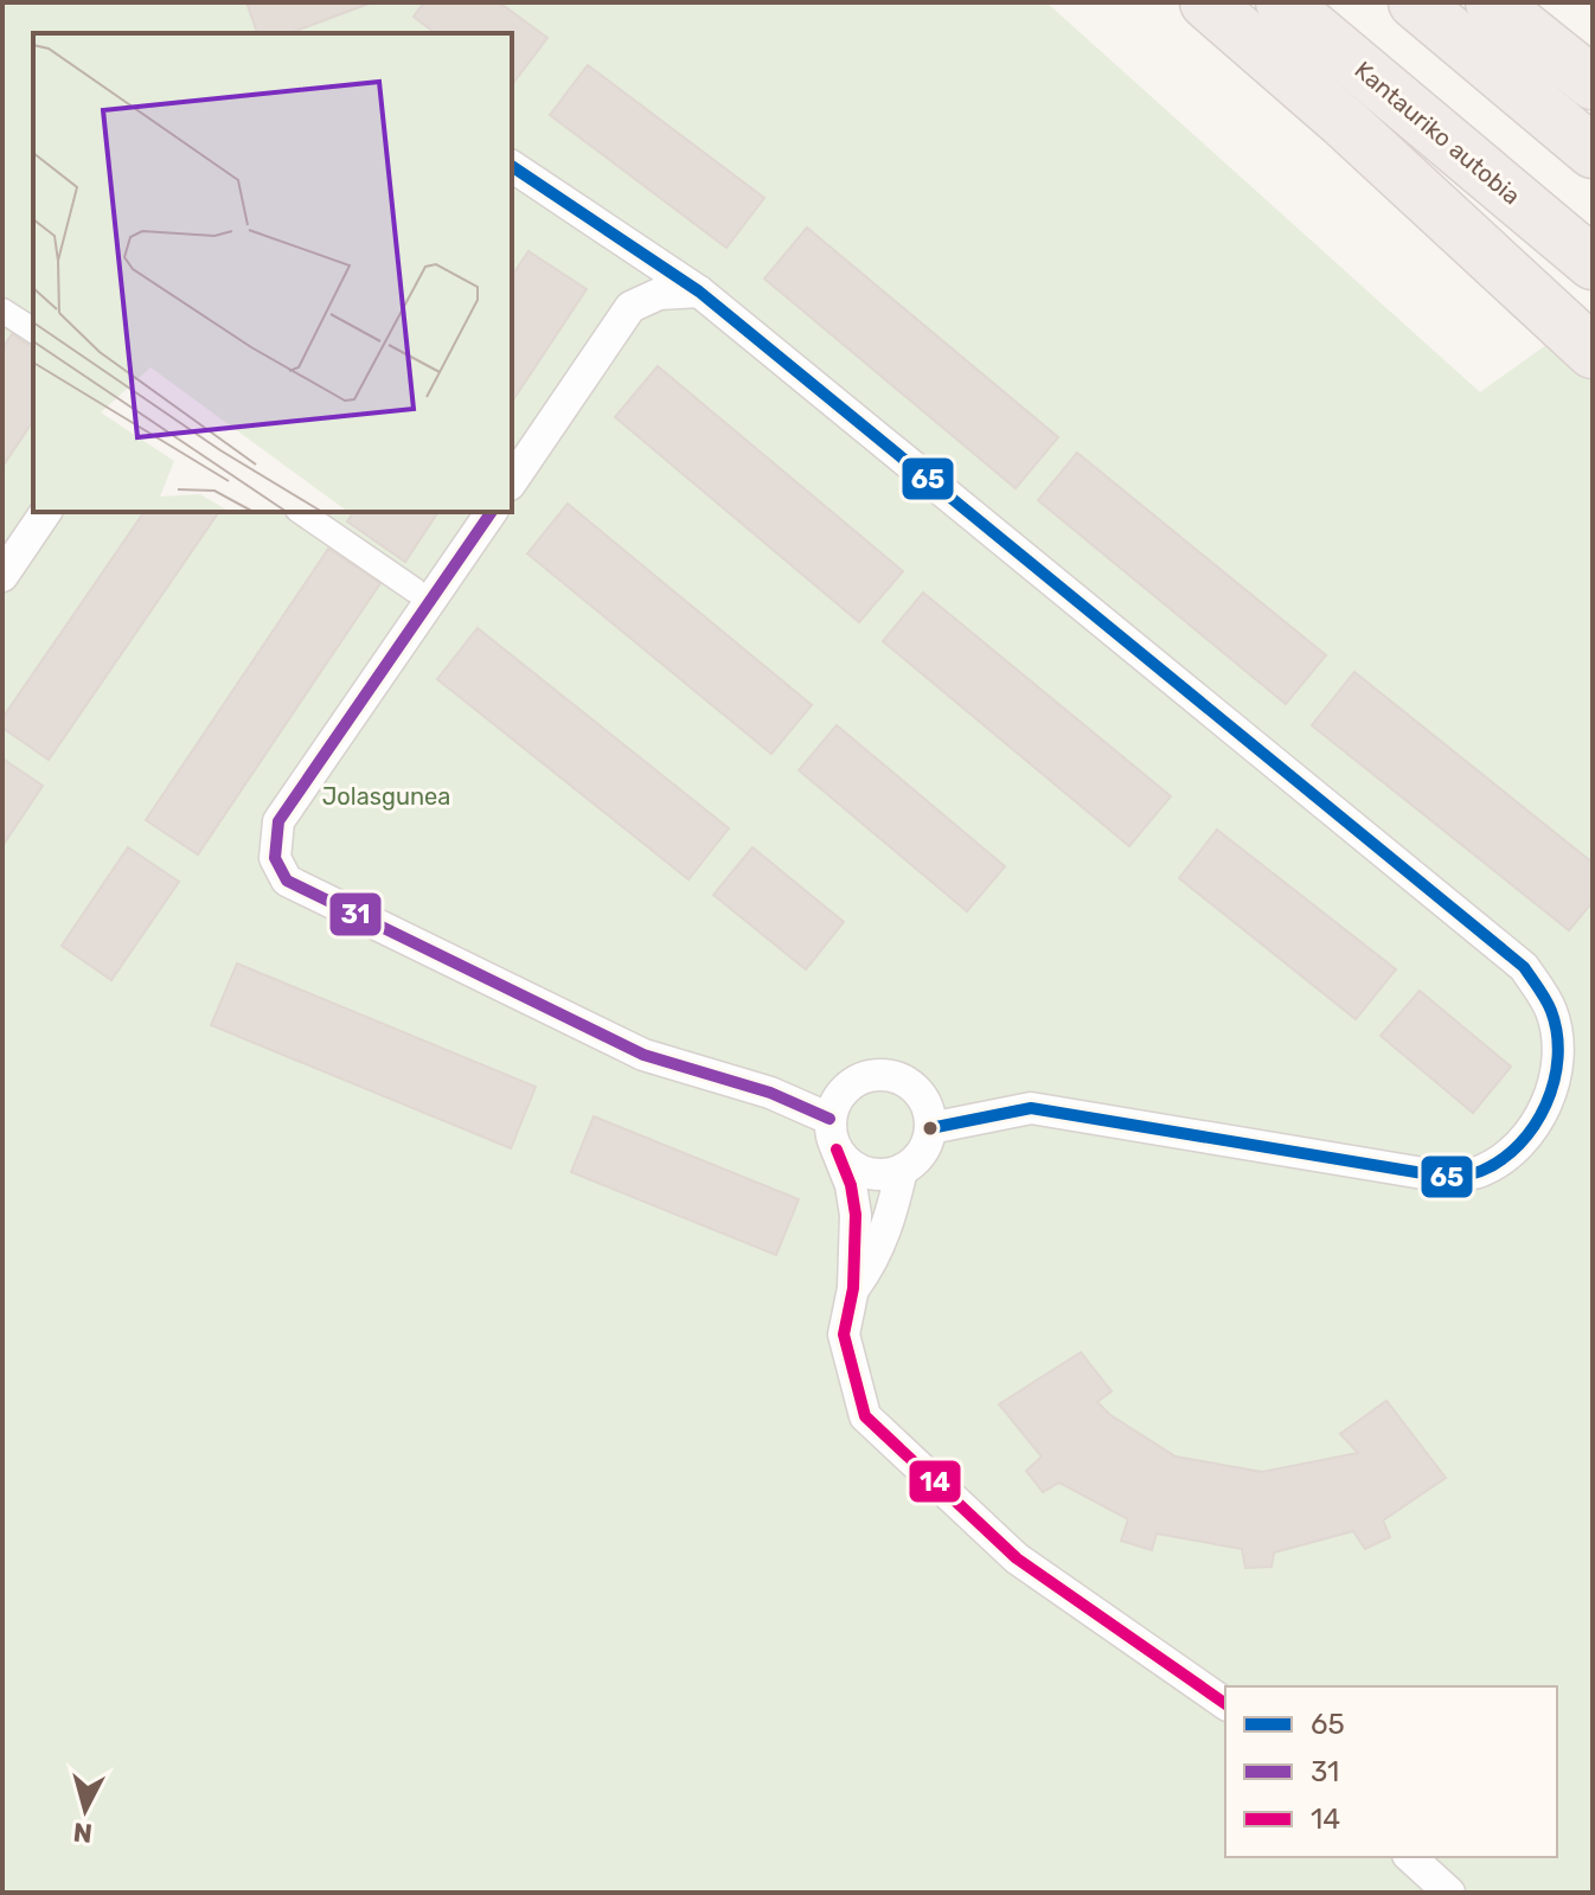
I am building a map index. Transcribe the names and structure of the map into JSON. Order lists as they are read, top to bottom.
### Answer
{
  "streets": {
    "highway": ["Kantauriko autobia"]
  },
  "parks": ["Jolasgunea"],
  "lines": ["transit line 65", "transit line 31", "transit line 14"],
  "legend": ["65", "31", "14"],
  "north": "bottom"
}
